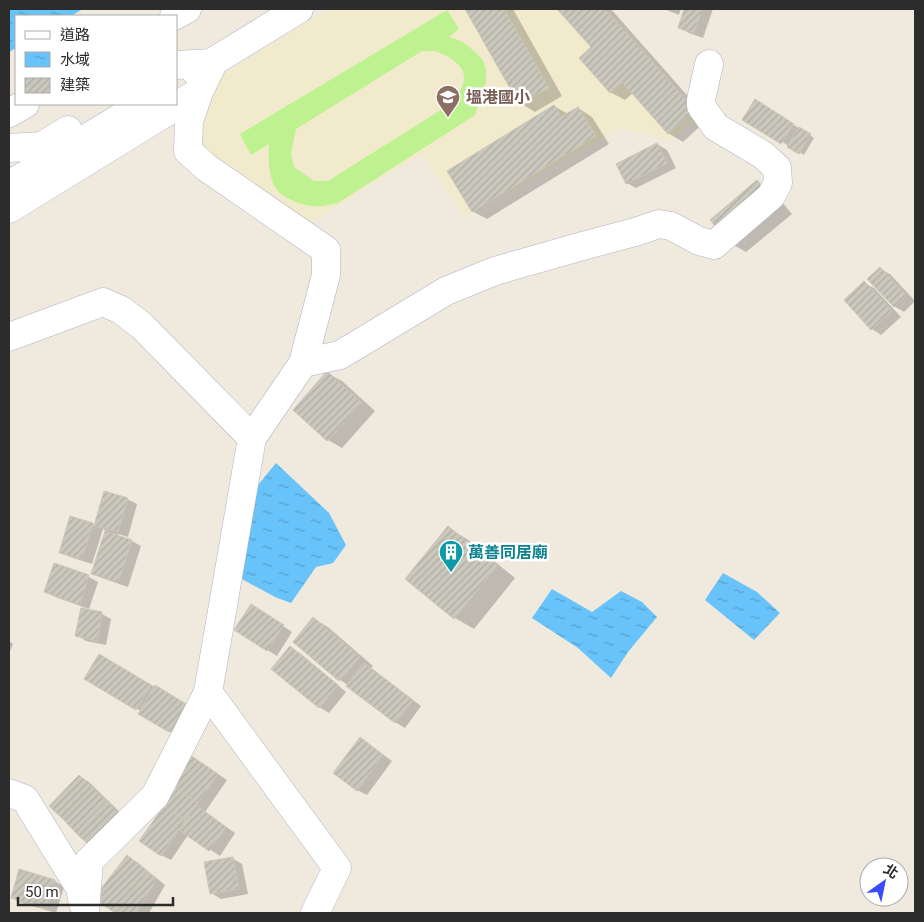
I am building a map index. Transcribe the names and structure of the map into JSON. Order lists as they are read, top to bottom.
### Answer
{
  "places": {
    "school or university": ["塭港國小"],
    "building": ["萬善同居廟"]
  },
  "legend": ["道路", "水域", "建築"],
  "scale_bar": "50 m",
  "north": "top right"
}
